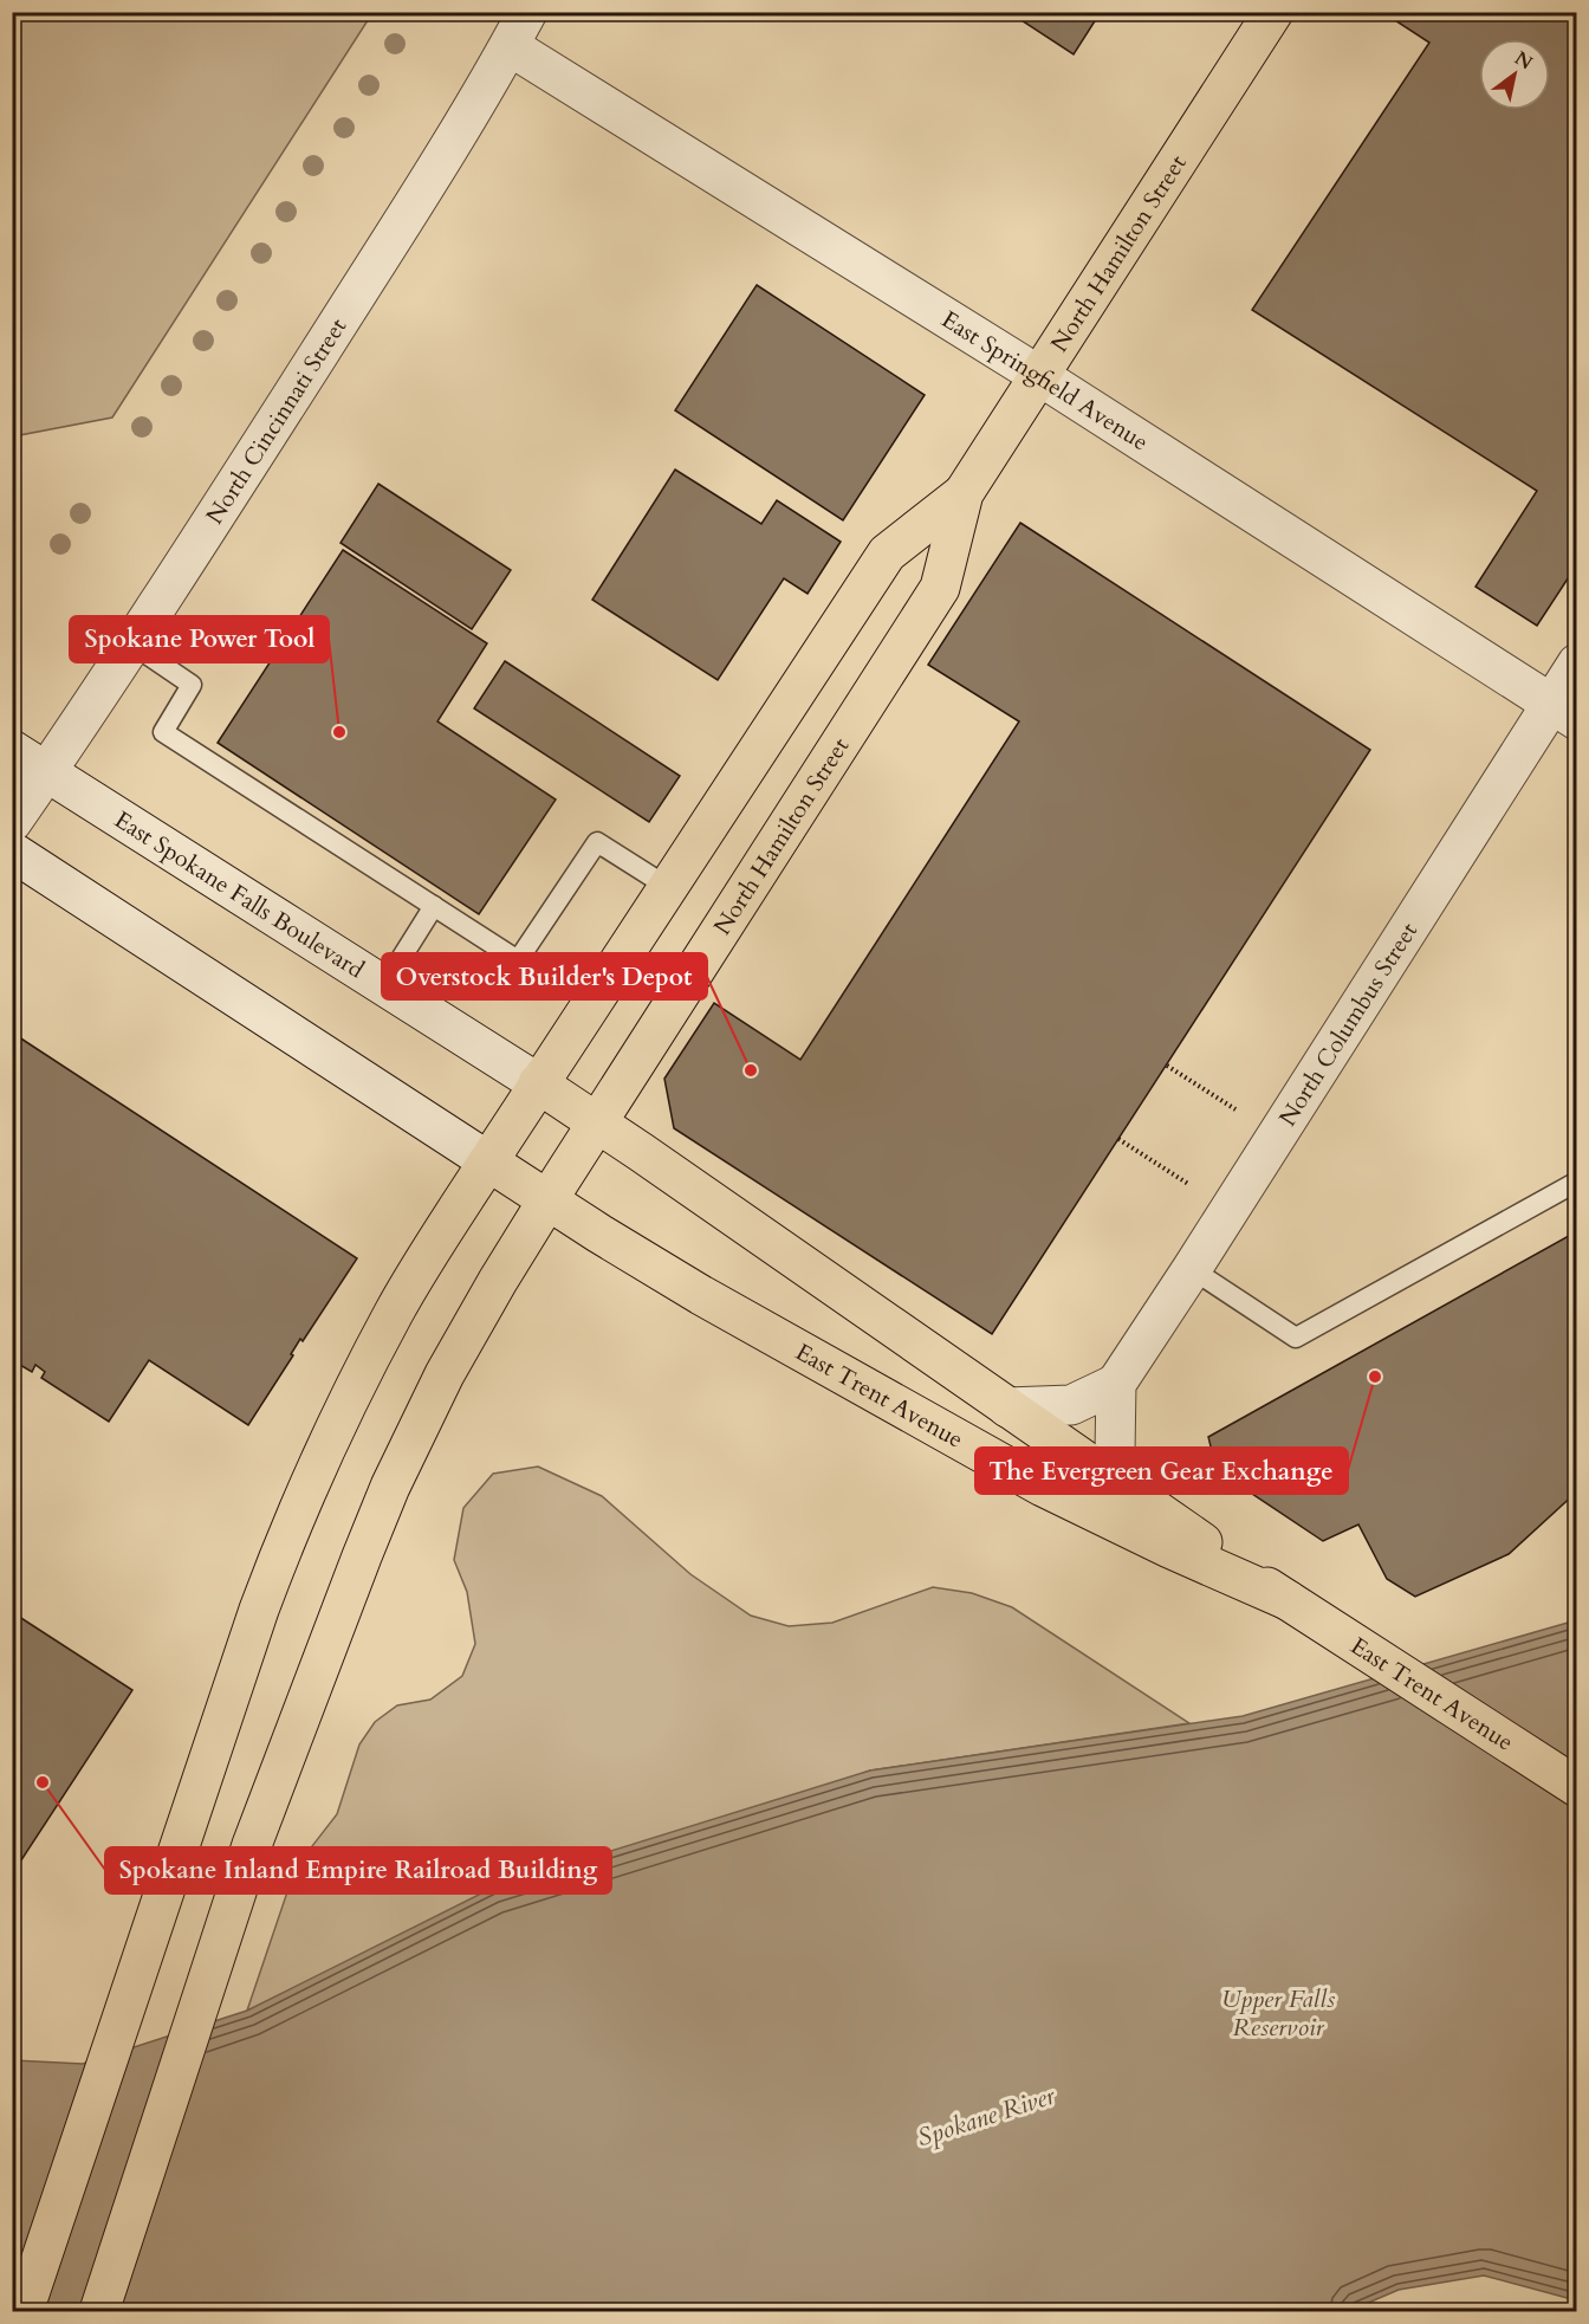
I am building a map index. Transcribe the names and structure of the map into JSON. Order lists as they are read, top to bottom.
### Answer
{
  "streets": {
    "main road": ["North Hamilton Street", "East Trent Avenue"],
    "street": [
      "East Springfield Avenue",
      "North Cincinnati Street",
      "East Spokane Falls Boulevard",
      "North Columbus Street"
    ]
  },
  "crossings": [
    ["North Hamilton Street", "East Springfield Avenue"],
    ["North Hamilton Street", "East Spokane Falls Boulevard"],
    ["North Hamilton Street", "East Trent Avenue"],
    ["East Springfield Avenue", "North Cincinnati Street"],
    ["East Springfield Avenue", "North Columbus Street"],
    ["North Cincinnati Street", "East Spokane Falls Boulevard"],
    ["East Spokane Falls Boulevard", "East Trent Avenue"]
  ],
  "water": ["Upper Falls Reservoir", "Spokane River"],
  "places": [
    "Spokane Power Tool",
    "Overstock Builder's Depot",
    "The Evergreen Gear Exchange",
    "Spokane Inland Empire Railroad Building"
  ],
  "north": "top right"
}
